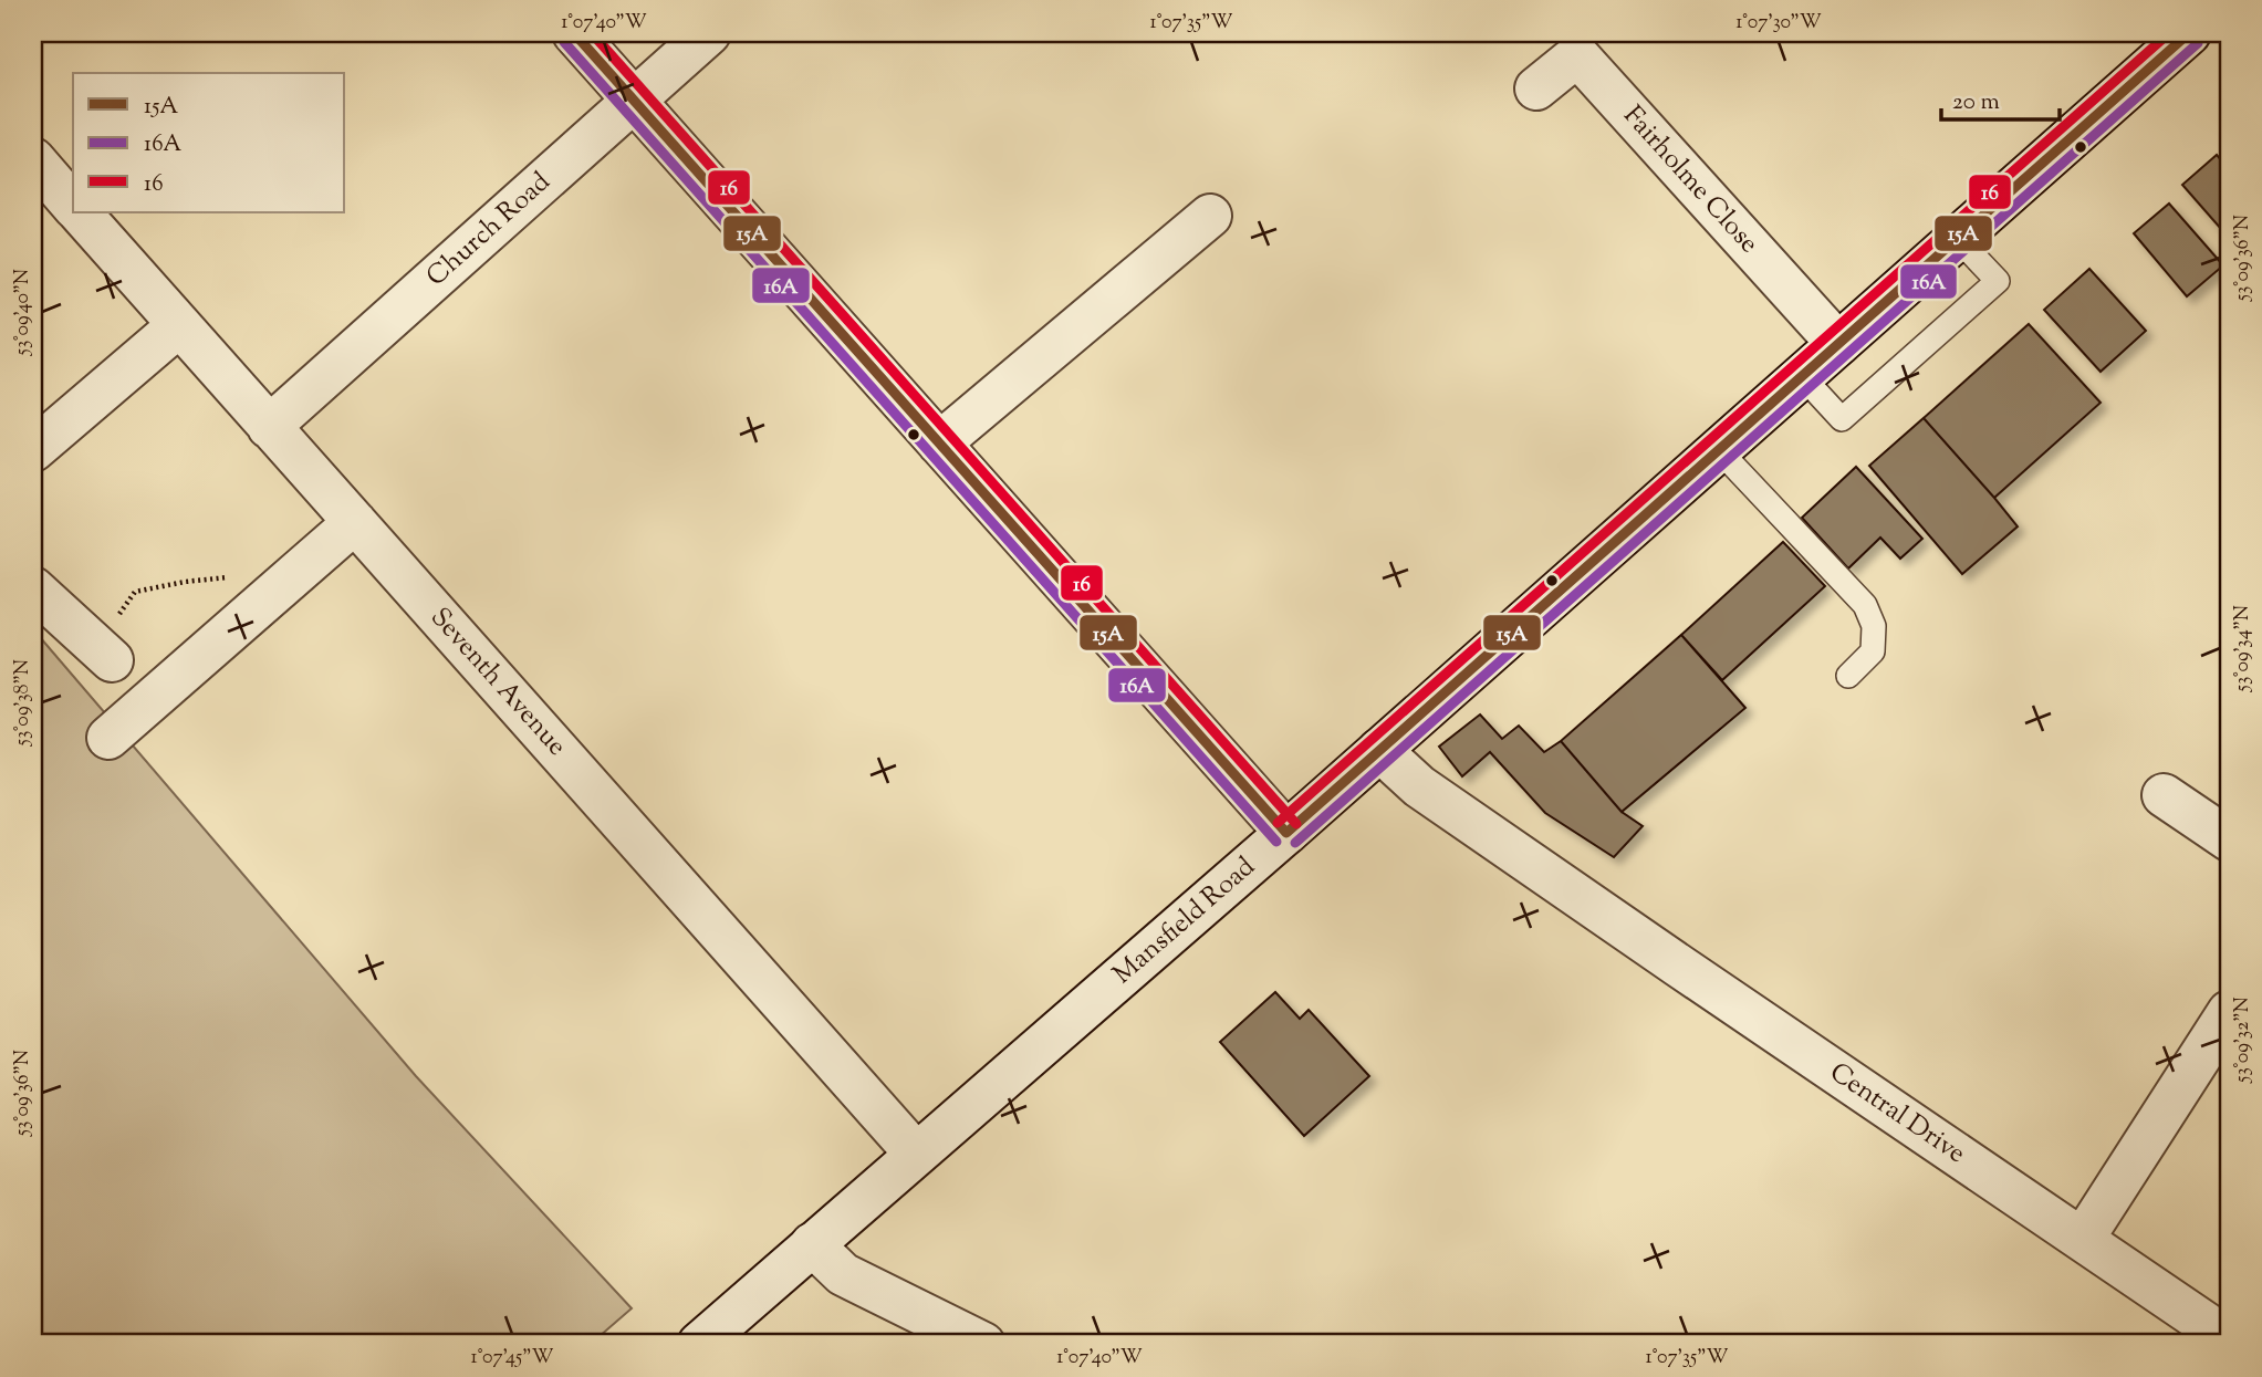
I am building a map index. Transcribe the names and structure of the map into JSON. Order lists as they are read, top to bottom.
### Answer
{
  "streets": {
    "street": [
      "Fairholme Close",
      "Church Road",
      "Seventh Avenue",
      "Mansfield Road",
      "Central Drive"
    ]
  },
  "crossings": [
    ["Fairholme Close", "Mansfield Road"],
    ["Church Road", "Seventh Avenue"],
    ["Seventh Avenue", "Mansfield Road"],
    ["Mansfield Road", "Central Drive"]
  ],
  "lines": ["transit line 15A", "transit line 16", "transit line 16A"],
  "legend": ["15A", "16A", "16"],
  "scale_bar": "20 m",
  "coordinates": [
    "1°07'40\"W",
    "1°07'35\"W",
    "1°07'30\"W",
    "53°09'36\"N",
    "53°09'40\"N",
    "53°09'34\"N",
    "53°09'38\"N",
    "53°09'32\"N",
    "1°07'45\"W"
  ]
}
